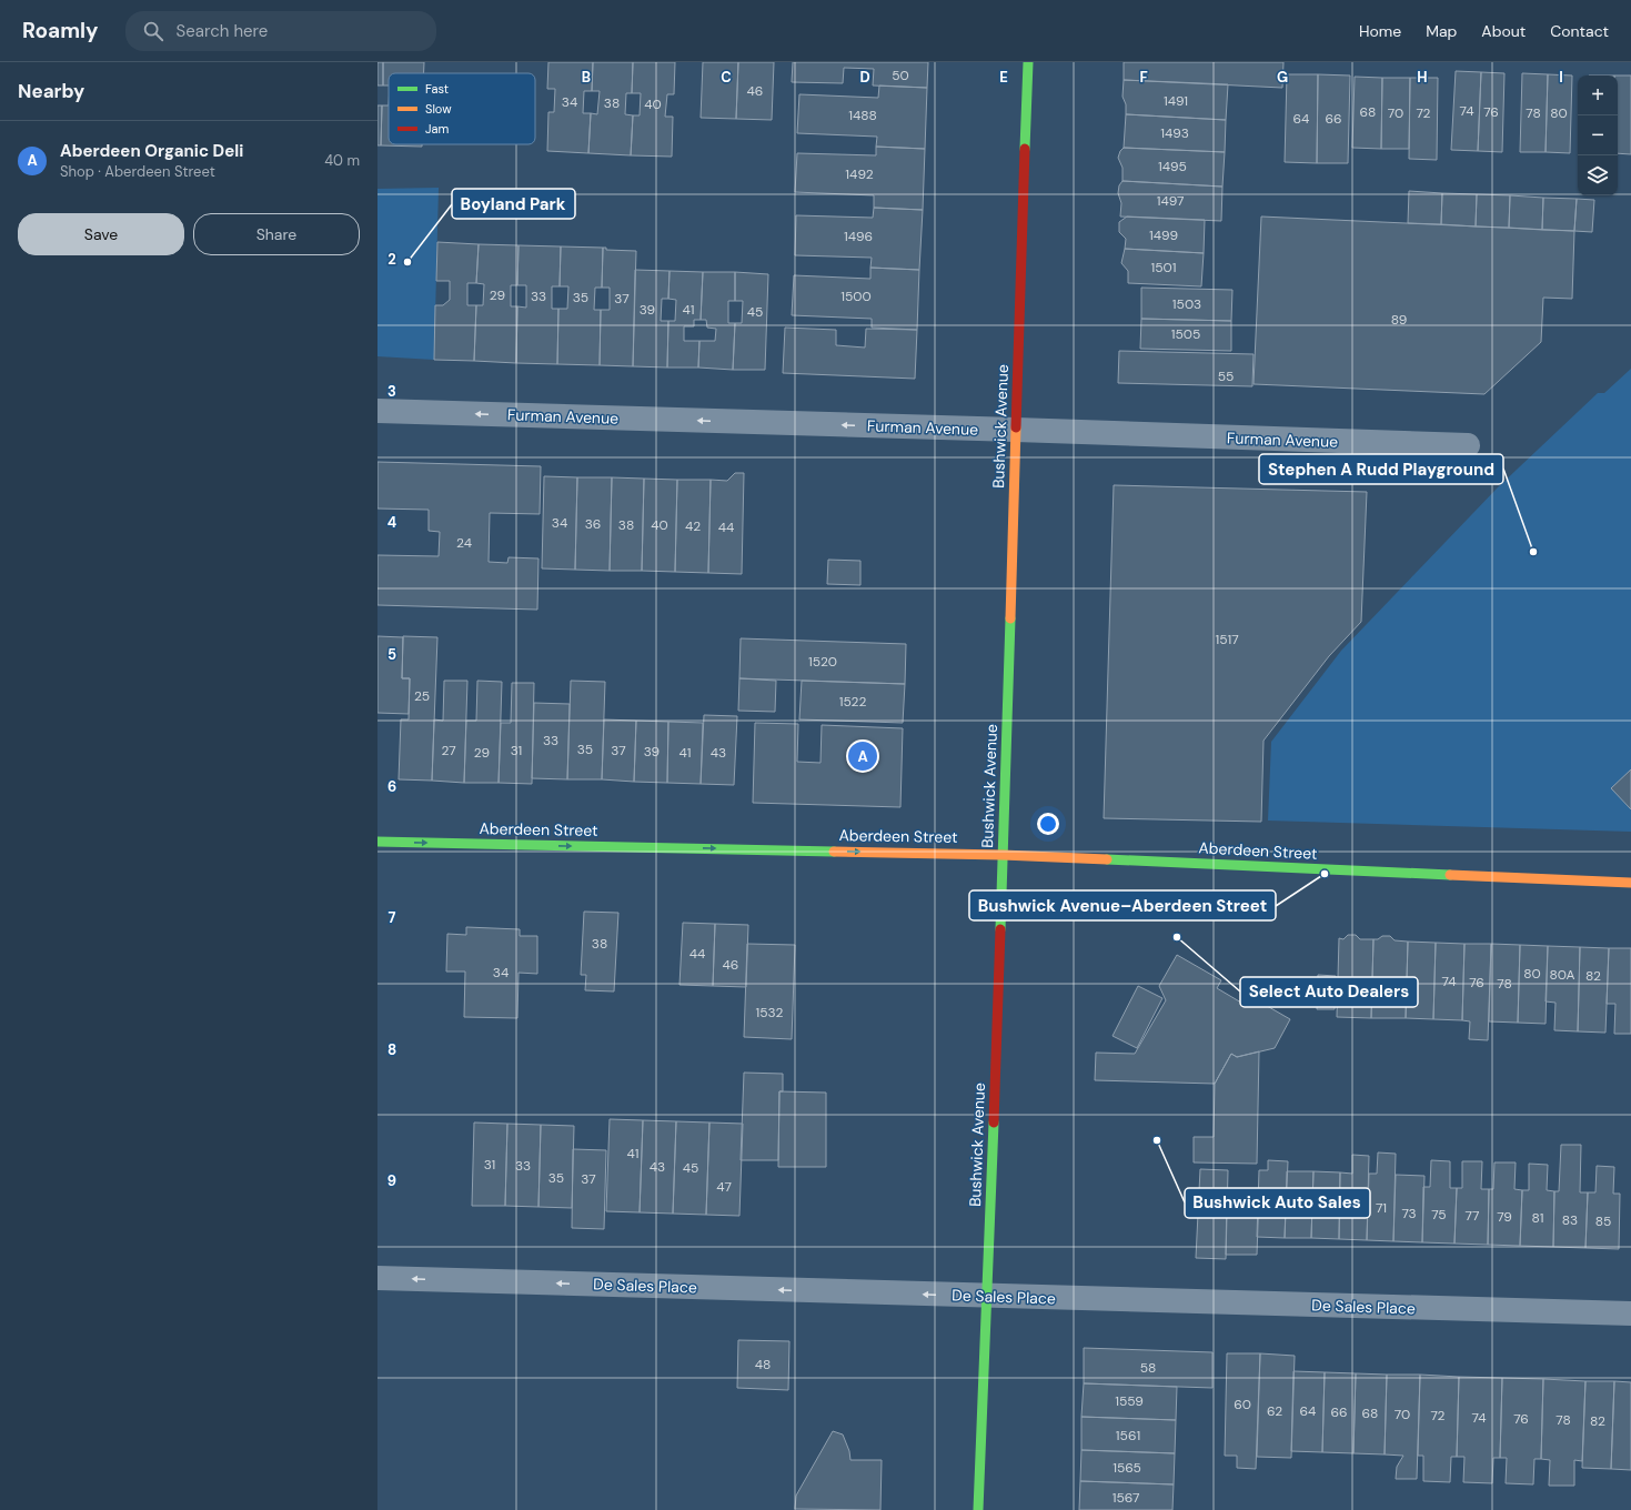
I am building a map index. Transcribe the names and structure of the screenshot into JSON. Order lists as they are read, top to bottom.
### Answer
{
  "streets": {
    "main road": ["Bushwick Avenue", "Aberdeen Street"],
    "street": ["Furman Avenue", "De Sales Place"]
  },
  "crossings": [
    ["Furman Avenue", "Bushwick Avenue"],
    ["Bushwick Avenue", "Aberdeen Street"],
    ["Bushwick Avenue", "De Sales Place"]
  ],
  "one_way": ["Furman Avenue", "Aberdeen Street", "De Sales Place"],
  "places": [
    "Boyland Park",
    "Stephen A Rudd Playground",
    "Bushwick Avenue–Aberdeen Street",
    "Select Auto Dealers",
    "Bushwick Auto Sales"
  ],
  "house_numbers": [
    "50",
    "46",
    "1491",
    "34",
    "38",
    "40",
    "74",
    "68",
    "76",
    "70",
    "72",
    "78",
    "80",
    "1488",
    "64",
    "66",
    "1493",
    "1495",
    "1492",
    "1497",
    "1499",
    "1496",
    "1501",
    "29",
    "33",
    "1500",
    "35",
    "37",
    "1503",
    "39",
    "41",
    "45",
    "89",
    "1505",
    "55",
    "34",
    "36",
    "38",
    "40",
    "42",
    "44",
    "24",
    "1517",
    "1520",
    "25",
    "1522",
    "33",
    "35",
    "27",
    "31",
    "37",
    "39",
    "29",
    "41",
    "43",
    "38",
    "44",
    "46",
    "34",
    "80",
    "80A",
    "82",
    "74",
    "76",
    "78",
    "1532",
    "41",
    "31",
    "33",
    "43",
    "45",
    "35",
    "37",
    "47",
    "71",
    "73",
    "75",
    "77",
    "79",
    "81",
    "83",
    "85",
    "48",
    "58",
    "1559",
    "60",
    "62",
    "64",
    "66",
    "68",
    "70",
    "72",
    "74",
    "76",
    "78",
    "82",
    "1561",
    "1565",
    "1567"
  ],
  "legend": ["Fast", "Slow", "Jam"],
  "page": {
    "header": "Roamly",
    "search": "Search here",
    "nav": [
      "Home",
      "Map",
      "About",
      "Contact"
    ],
    "heading": "Nearby",
    "map_buttons": ["+", "−"],
    "list": [
      {
        "mark": "A",
        "name": "Aberdeen Organic Deli",
        "note": "Shop · Aberdeen Street",
        "value": "40 m"
      }
    ],
    "buttons": ["Save", "Share"],
    "pins": "A"
  },
  "grid": {
    "columns": [
      "B",
      "C",
      "D",
      "E",
      "F",
      "G",
      "H",
      "I"
    ],
    "rows": [
      "2",
      "3",
      "4",
      "5",
      "6",
      "7",
      "8",
      "9"
    ]
  }
}
